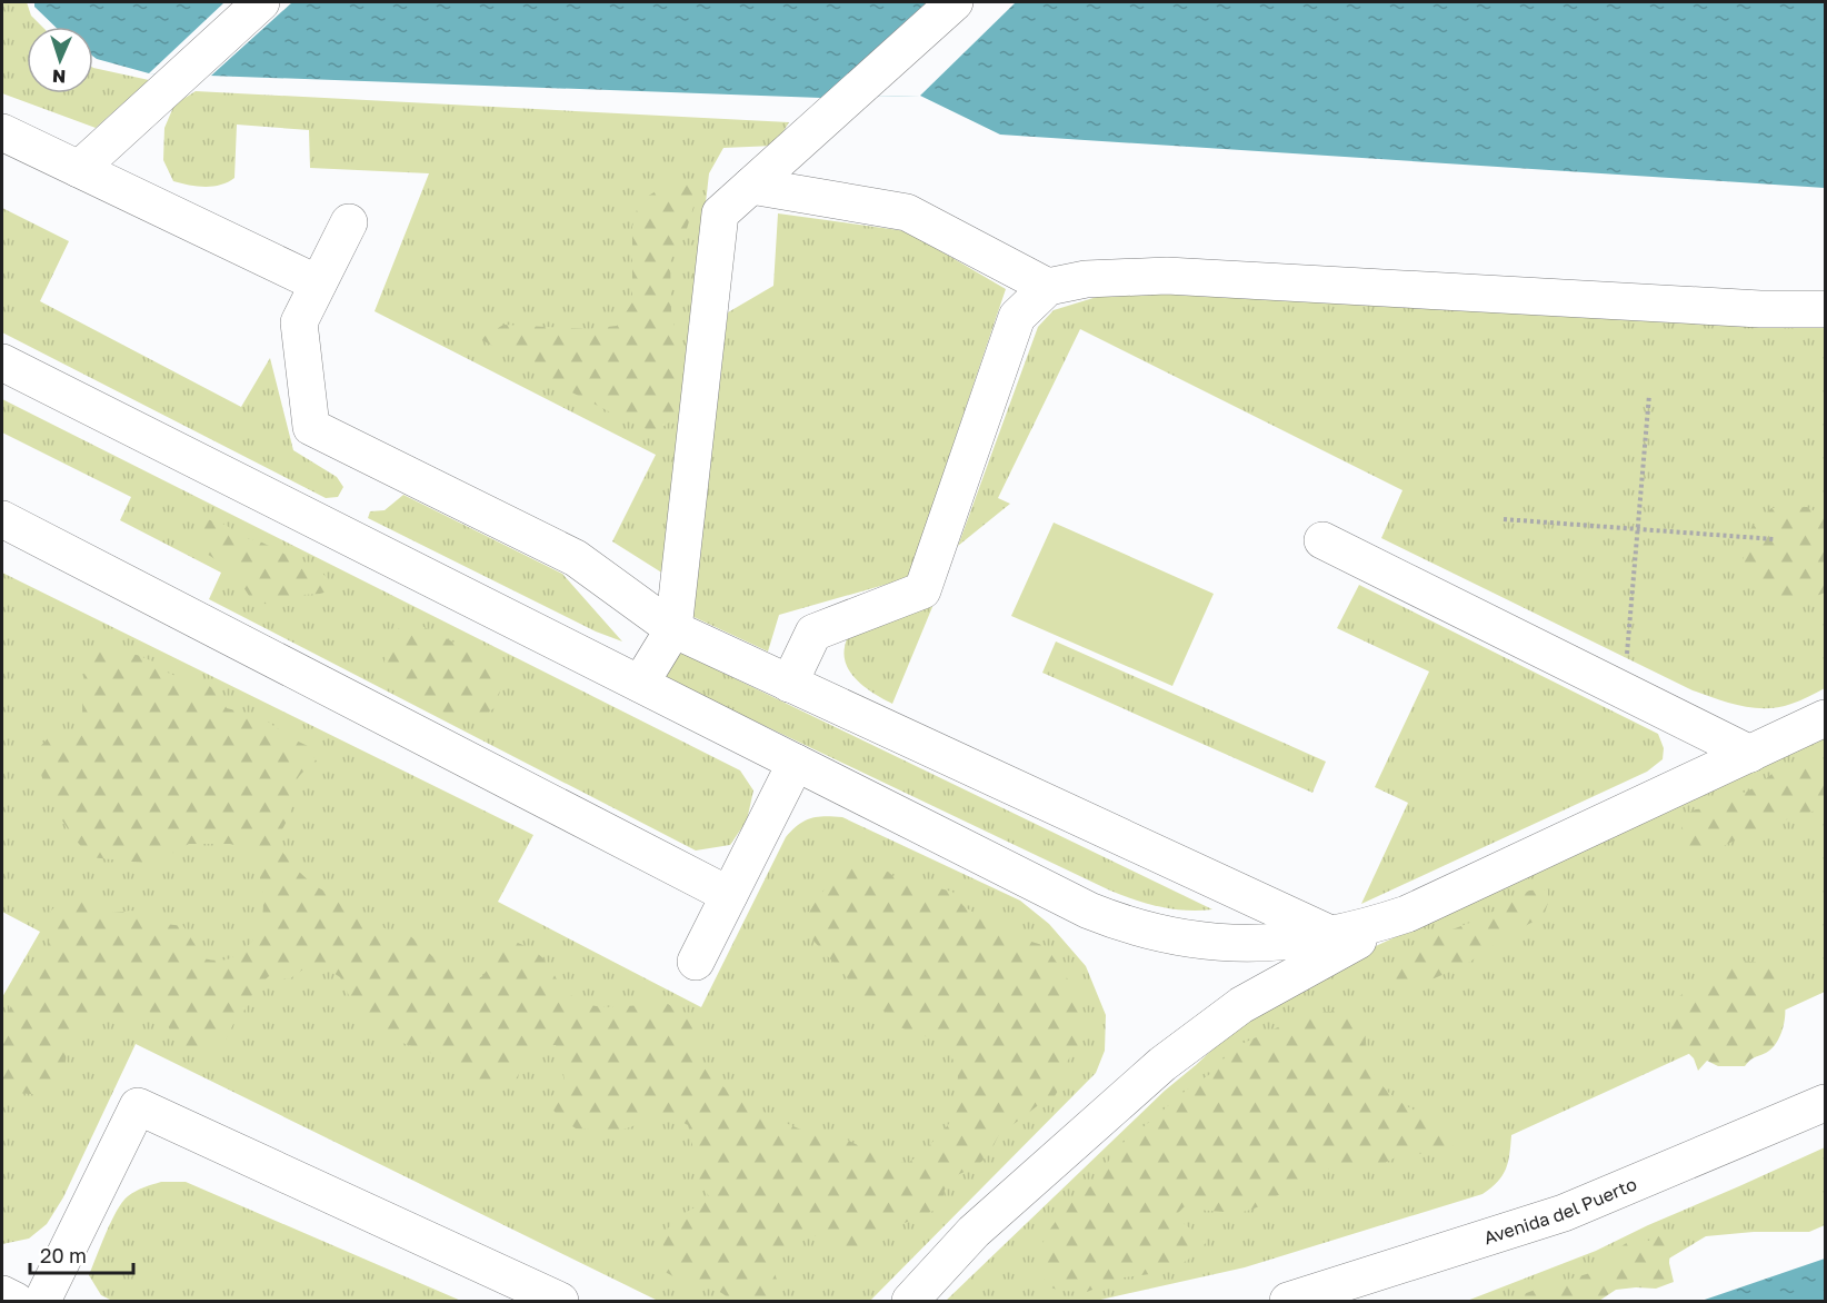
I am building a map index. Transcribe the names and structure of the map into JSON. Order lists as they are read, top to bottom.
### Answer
{
  "streets": {
    "street": ["Avenida del Puerto"]
  },
  "scale_bar": "20 m",
  "north": "bottom"
}
